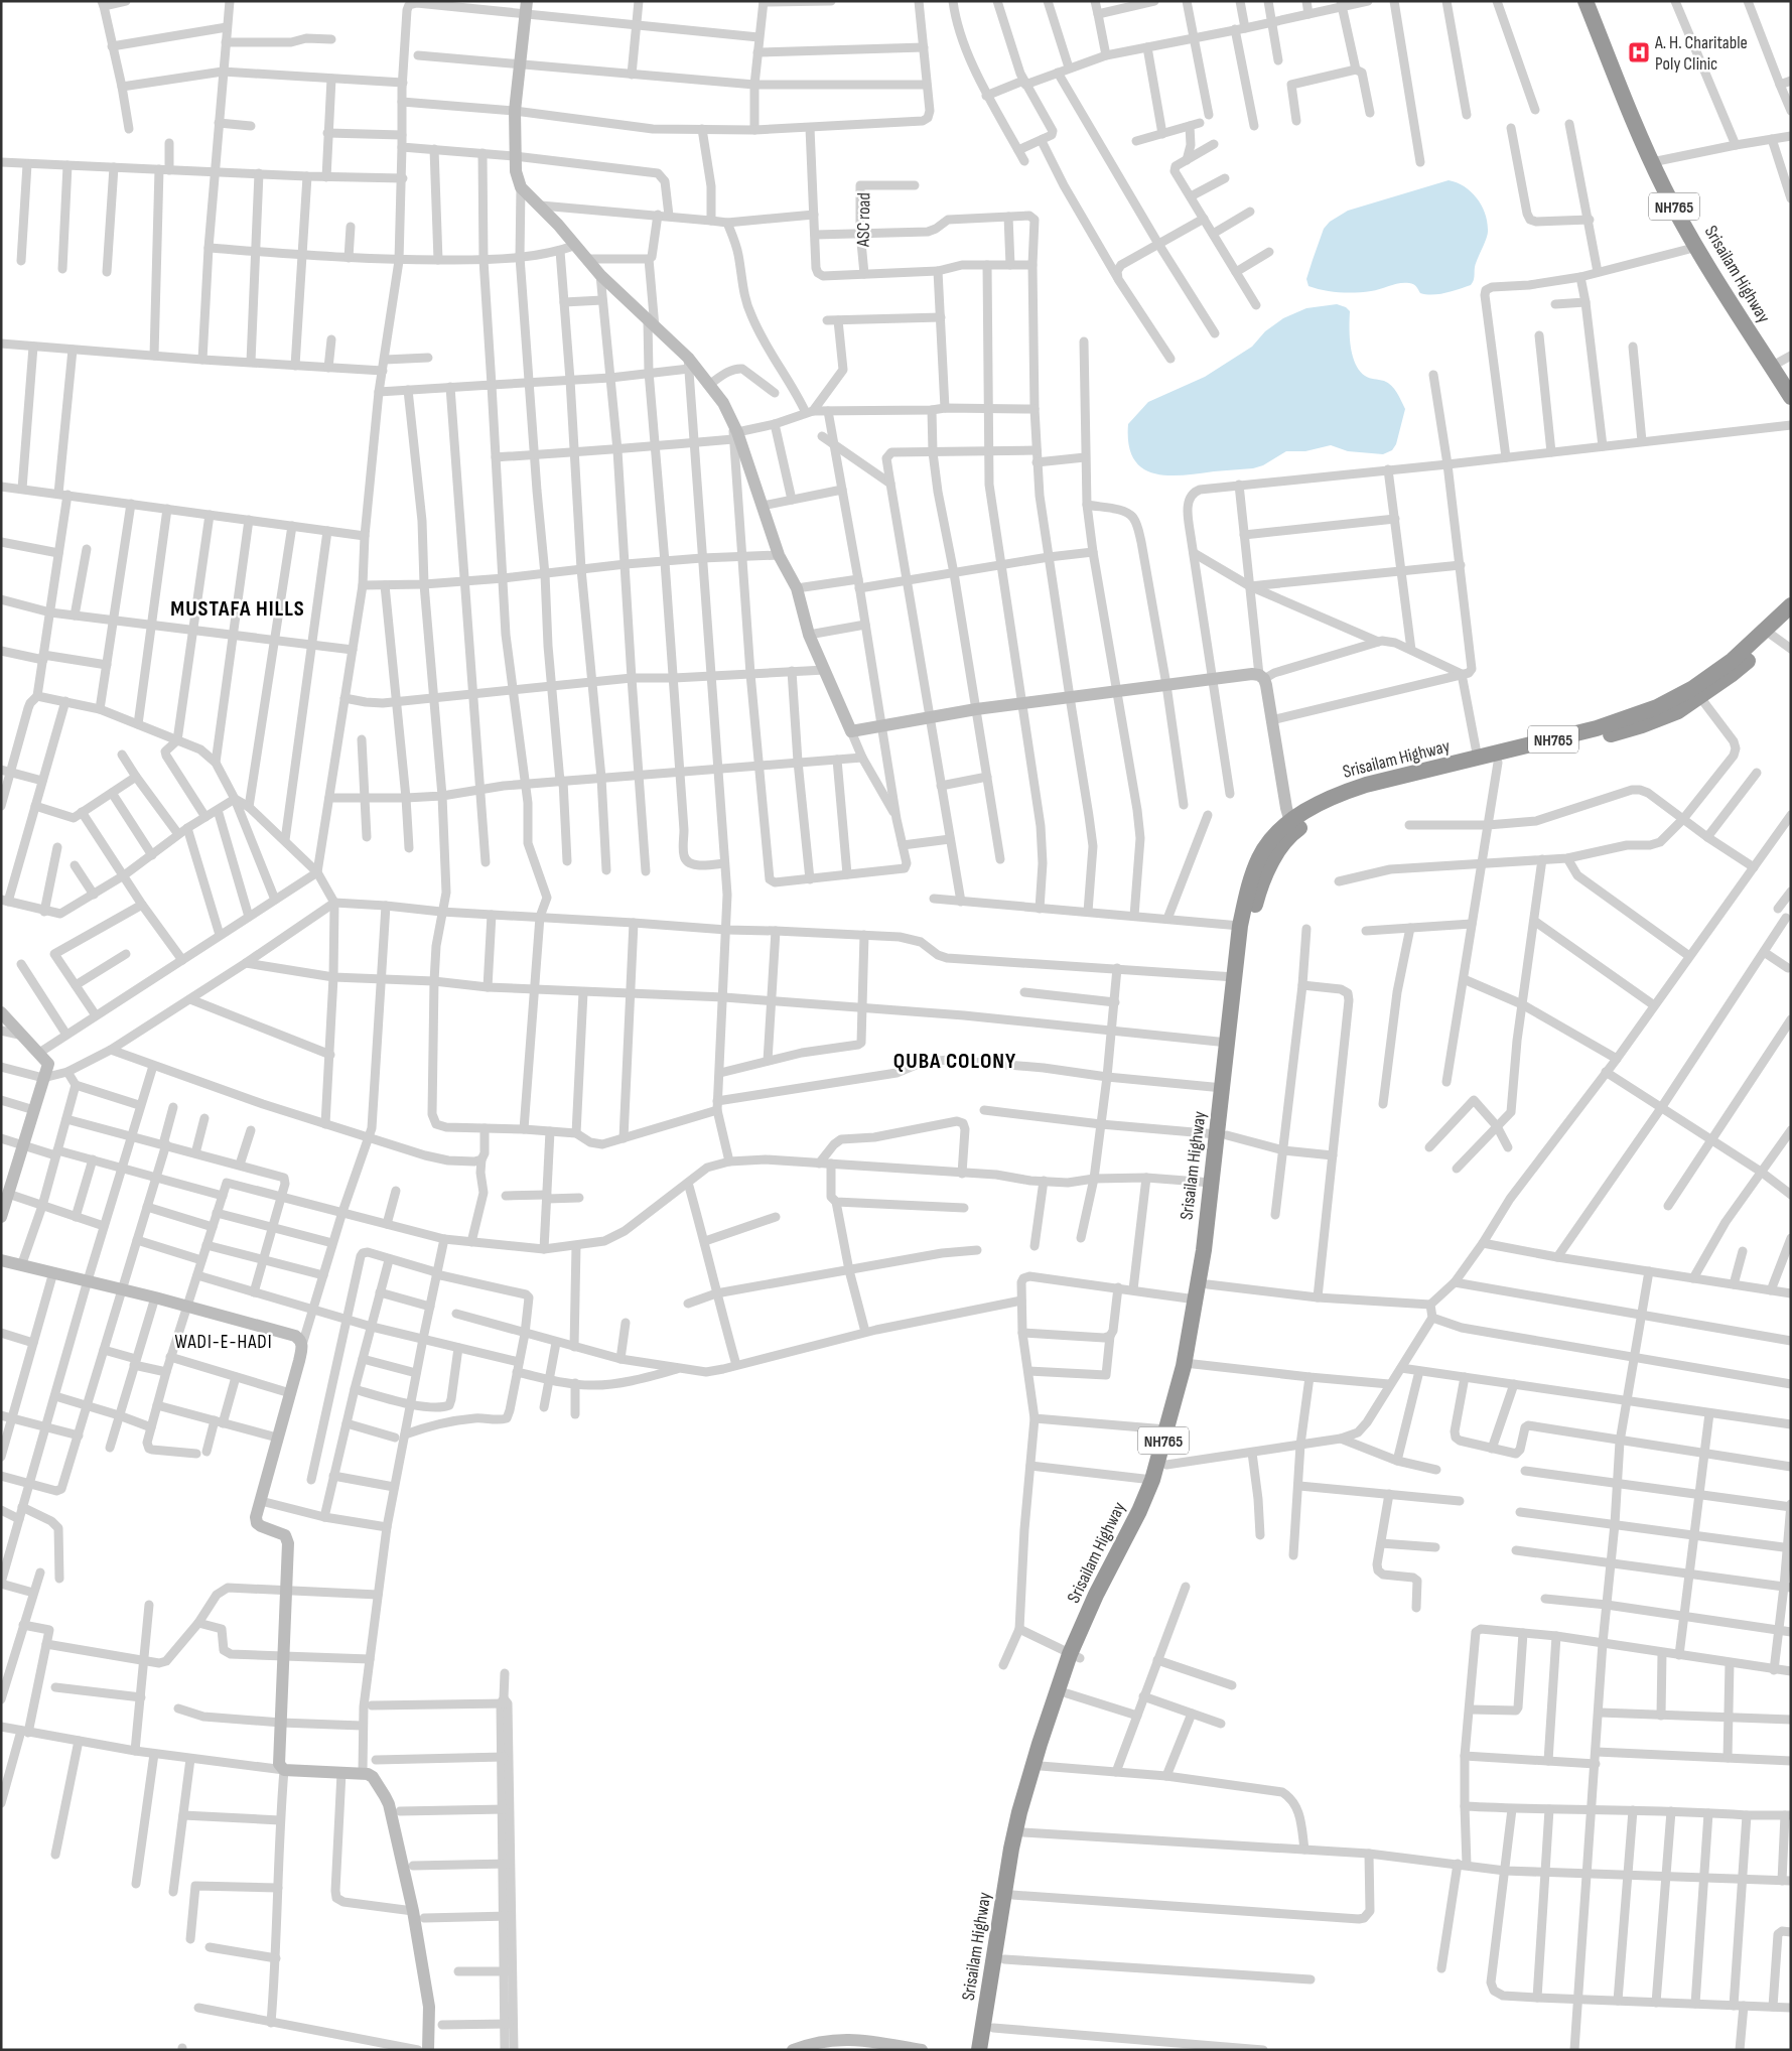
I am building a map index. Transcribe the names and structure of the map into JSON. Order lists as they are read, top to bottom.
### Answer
{
  "streets": {
    "highway": ["NH765", "Srisailam Highway"],
    "street": ["ASC road"]
  },
  "districts": ["MUSTAFA HILLS", "QUBA COLONY", "WADI-E-HADI"],
  "places": {
    "hospital": ["A. H. Charitable Poly Clinic"]
  }
}
